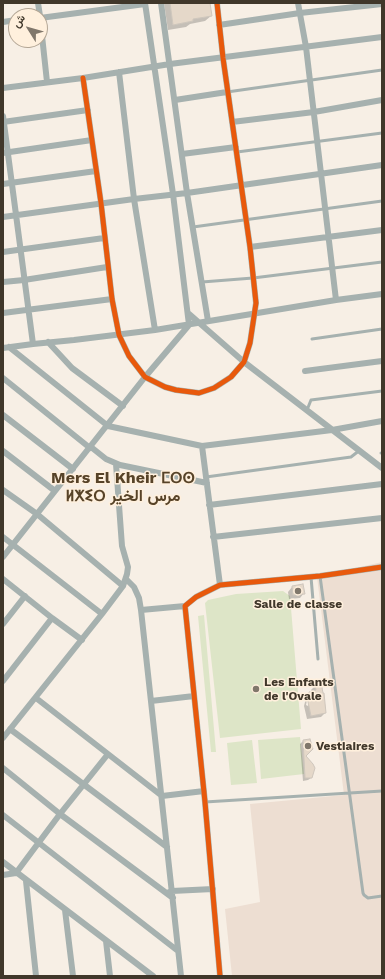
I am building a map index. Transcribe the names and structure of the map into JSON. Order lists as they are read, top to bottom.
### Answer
{
  "districts": ["Mers El Kheir ⵎⵔⵙ ⵍⵅⵉⵔ مرس الخير"],
  "places": ["Salle de classe", "Les Enfants de l'Ovale", "Vestiaires"],
  "north": "top left"
}
